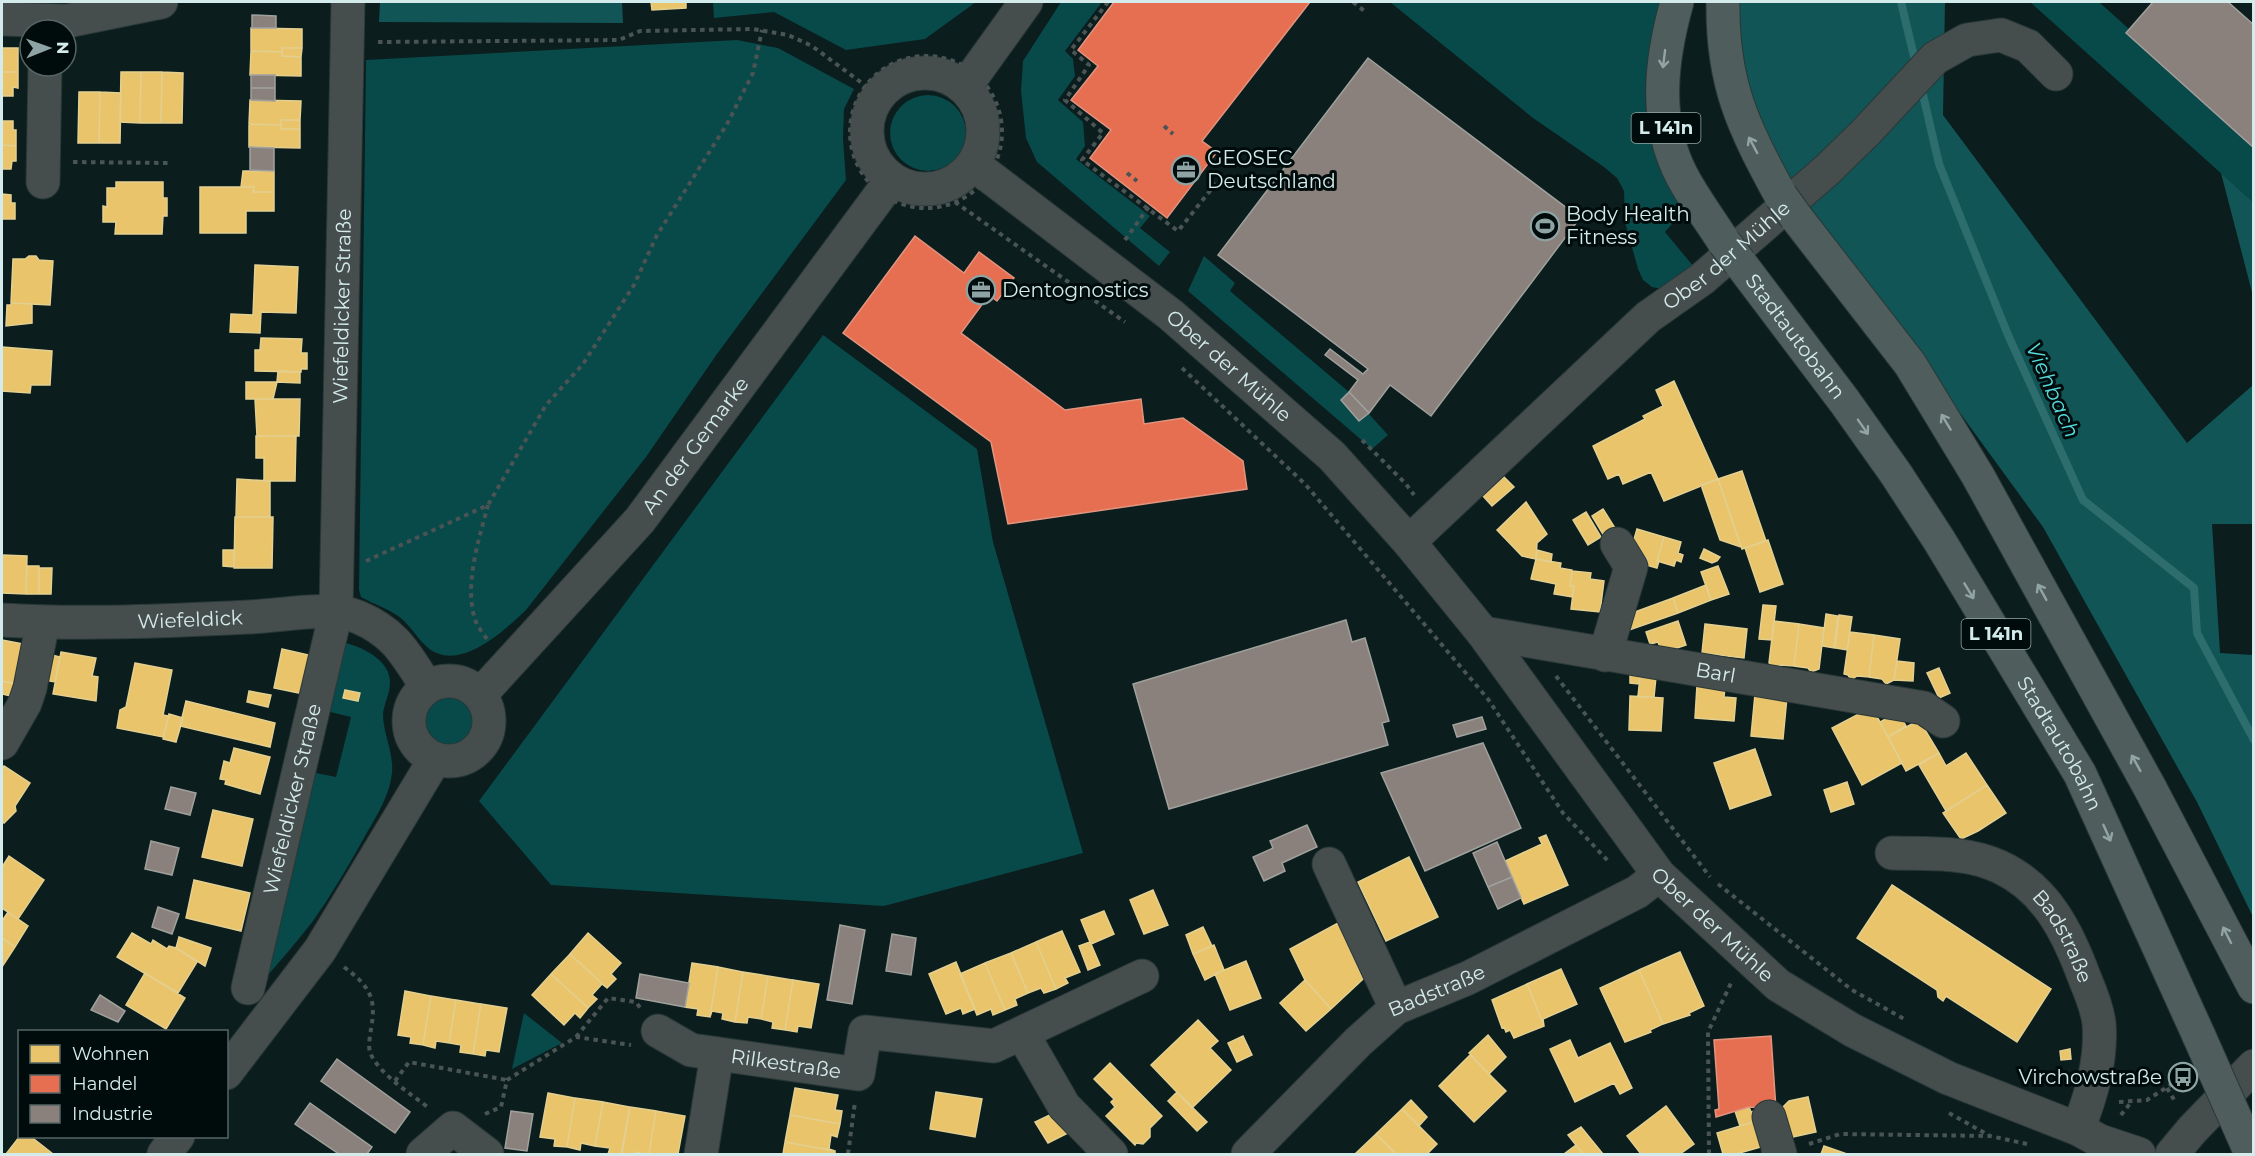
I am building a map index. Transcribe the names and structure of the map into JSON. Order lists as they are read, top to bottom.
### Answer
{
  "streets": {
    "highway": ["L 141n", "Stadtautobahn"],
    "street": [
      "Ober der Mühle",
      "Wiefeldicker Straße",
      "An der Gemarke",
      "Wiefeldick",
      "Barl",
      "Badstraße",
      "Rilkestraße"
    ]
  },
  "crossings": [
    ["Ober der Mühle", "An der Gemarke"],
    ["Ober der Mühle", "Barl"],
    ["Ober der Mühle", "Badstraße"],
    ["Wiefeldicker Straße", "Wiefeldick"]
  ],
  "water": ["Viehbach"],
  "places": {
    "office": ["GEOSEC Deutschland", "Dentognostics"],
    "sports": ["Body Health Fitness"],
    "bus stop": ["Virchowstraße"]
  },
  "legend": ["Wohnen", "Handel", "Industrie"],
  "north": "right"
}
